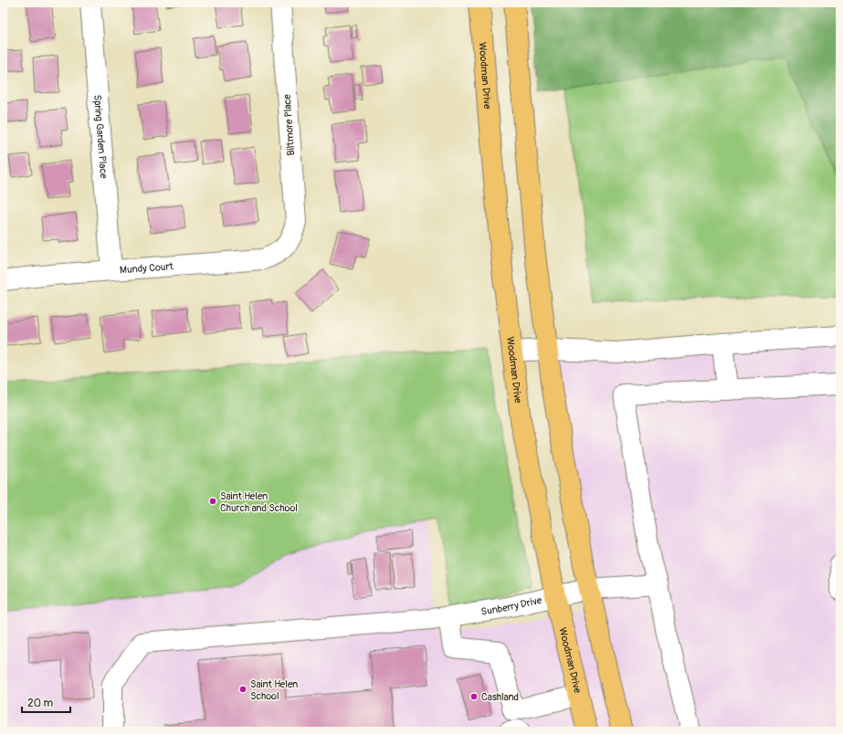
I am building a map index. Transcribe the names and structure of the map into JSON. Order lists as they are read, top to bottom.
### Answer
{
  "streets": {
    "main road": ["Woodman Drive"],
    "street": [
      "Biltmore Place",
      "Spring Garden Place",
      "Mundy Court",
      "Sunberry Drive"
    ]
  },
  "crossings": [
    ["Woodman Drive", "Sunberry Drive"],
    ["Biltmore Place", "Mundy Court"],
    ["Spring Garden Place", "Mundy Court"]
  ],
  "places": ["Saint Helen Church and School", "Saint Helen School", "Cashland"],
  "scale_bar": "20 m"
}
